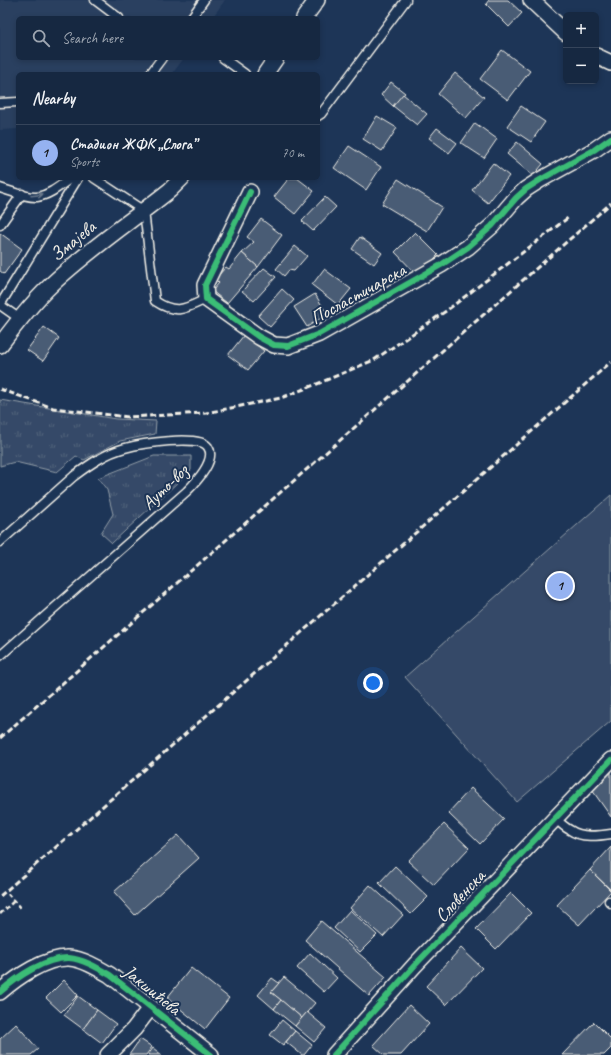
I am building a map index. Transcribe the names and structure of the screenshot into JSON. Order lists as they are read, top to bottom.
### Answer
{
  "streets": {
    "street": [
      "Змајева",
      "Посластичарска",
      "Словенска",
      "Јакшићева"
    ],
    "lane": ["Ауто-воз"]
  },
  "page": {
    "map_buttons": ["+", "−"],
    "search": "Search here",
    "heading": "Nearby",
    "list": [
      {
        "mark": "1",
        "name": "Стадион ЖФК „Слога”",
        "note": "Sports",
        "value": "70 m"
      }
    ],
    "pins": "1"
  }
}
